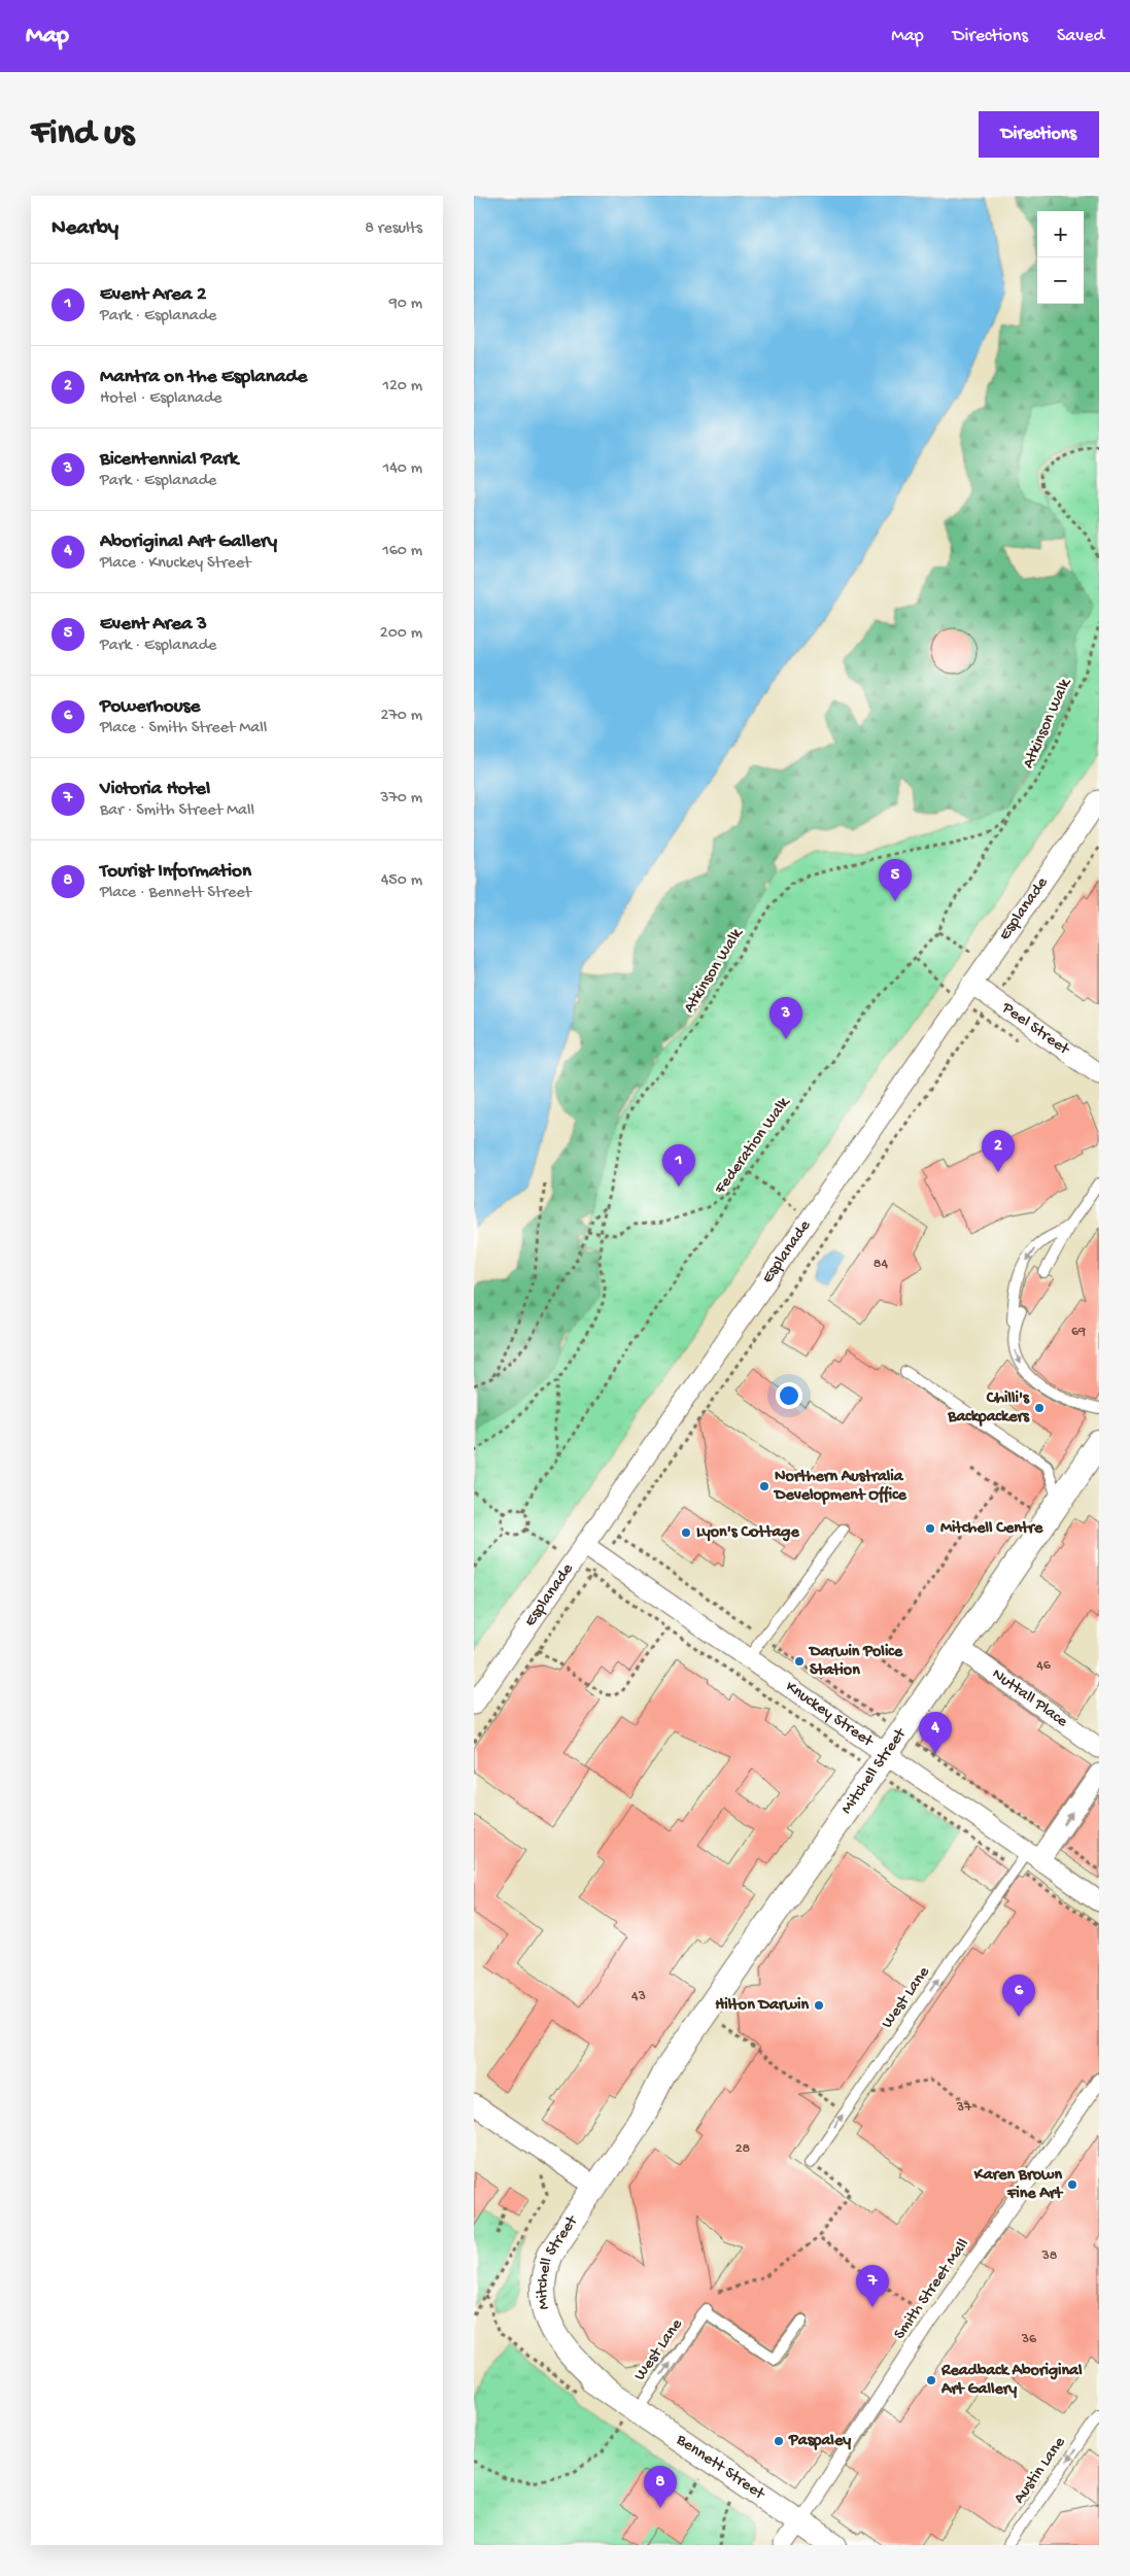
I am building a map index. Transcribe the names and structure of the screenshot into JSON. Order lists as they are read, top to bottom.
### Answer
{
  "streets": {
    "street": [
      "Esplanade",
      "Peel Street",
      "Nuttall Place",
      "Knuckey Street",
      "Mitchell Street",
      "Smith Street Mall",
      "Bennett Street"
    ],
    "lane": ["West Lane", "Austin Lane"],
    "path": ["Atkinson Walk", "Federation Walk"]
  },
  "crossings": [
    ["Atkinson Walk", "Federation Walk"],
    ["Esplanade", "Peel Street"],
    ["Esplanade", "Knuckey Street"],
    ["Nuttall Place", "Mitchell Street"],
    ["Knuckey Street", "Mitchell Street"],
    ["Knuckey Street", "West Lane"],
    ["Mitchell Street", "Bennett Street"],
    ["West Lane", "Bennett Street"],
    ["Smith Street Mall", "Bennett Street"]
  ],
  "one_way": ["West Lane", "Austin Lane"],
  "places": [
    "Chilli's Backpackers",
    "Northern Australia Development Office",
    "Mitchell Centre",
    "Lyon's Cottage",
    "Darwin Police Station",
    "Hilton Darwin",
    "Karen Brown Fine Art",
    "Readback Aboriginal Art Gallery",
    "Paspaley"
  ],
  "house_numbers": [
    "84",
    "69",
    "46",
    "43",
    "37",
    "28",
    "38",
    "36"
  ],
  "page": {
    "header": "Map",
    "nav": ["Map", "Directions", "Saved"],
    "buttons": "Directions",
    "title": "Find us",
    "heading": ["Nearby", "8 results"],
    "map_buttons": ["+", "−"],
    "list": [
      {
        "mark": "1",
        "name": "Event Area 2",
        "note": "Park · Esplanade",
        "value": "90 m"
      },
      {
        "mark": "2",
        "name": "Mantra on the Esplanade",
        "note": "Hotel · Esplanade",
        "value": "120 m"
      },
      {
        "mark": "3",
        "name": "Bicentennial Park",
        "note": "Park · Esplanade",
        "value": "140 m"
      },
      {
        "mark": "4",
        "name": "Aboriginal Art Gallery",
        "note": "Place · Knuckey Street",
        "value": "160 m"
      },
      {
        "mark": "5",
        "name": "Event Area 3",
        "note": "Park · Esplanade",
        "value": "200 m"
      },
      {
        "mark": "6",
        "name": "Powerhouse",
        "note": "Place · Smith Street Mall",
        "value": "270 m"
      },
      {
        "mark": "7",
        "name": "Victoria Hotel",
        "note": "Bar · Smith Street Mall",
        "value": "370 m"
      },
      {
        "mark": "8",
        "name": "Tourist Information",
        "note": "Place · Bennett Street",
        "value": "450 m"
      }
    ],
    "pins": [
      "5",
      "3",
      "2",
      "1",
      "4",
      "6",
      "7",
      "8"
    ]
  }
}
